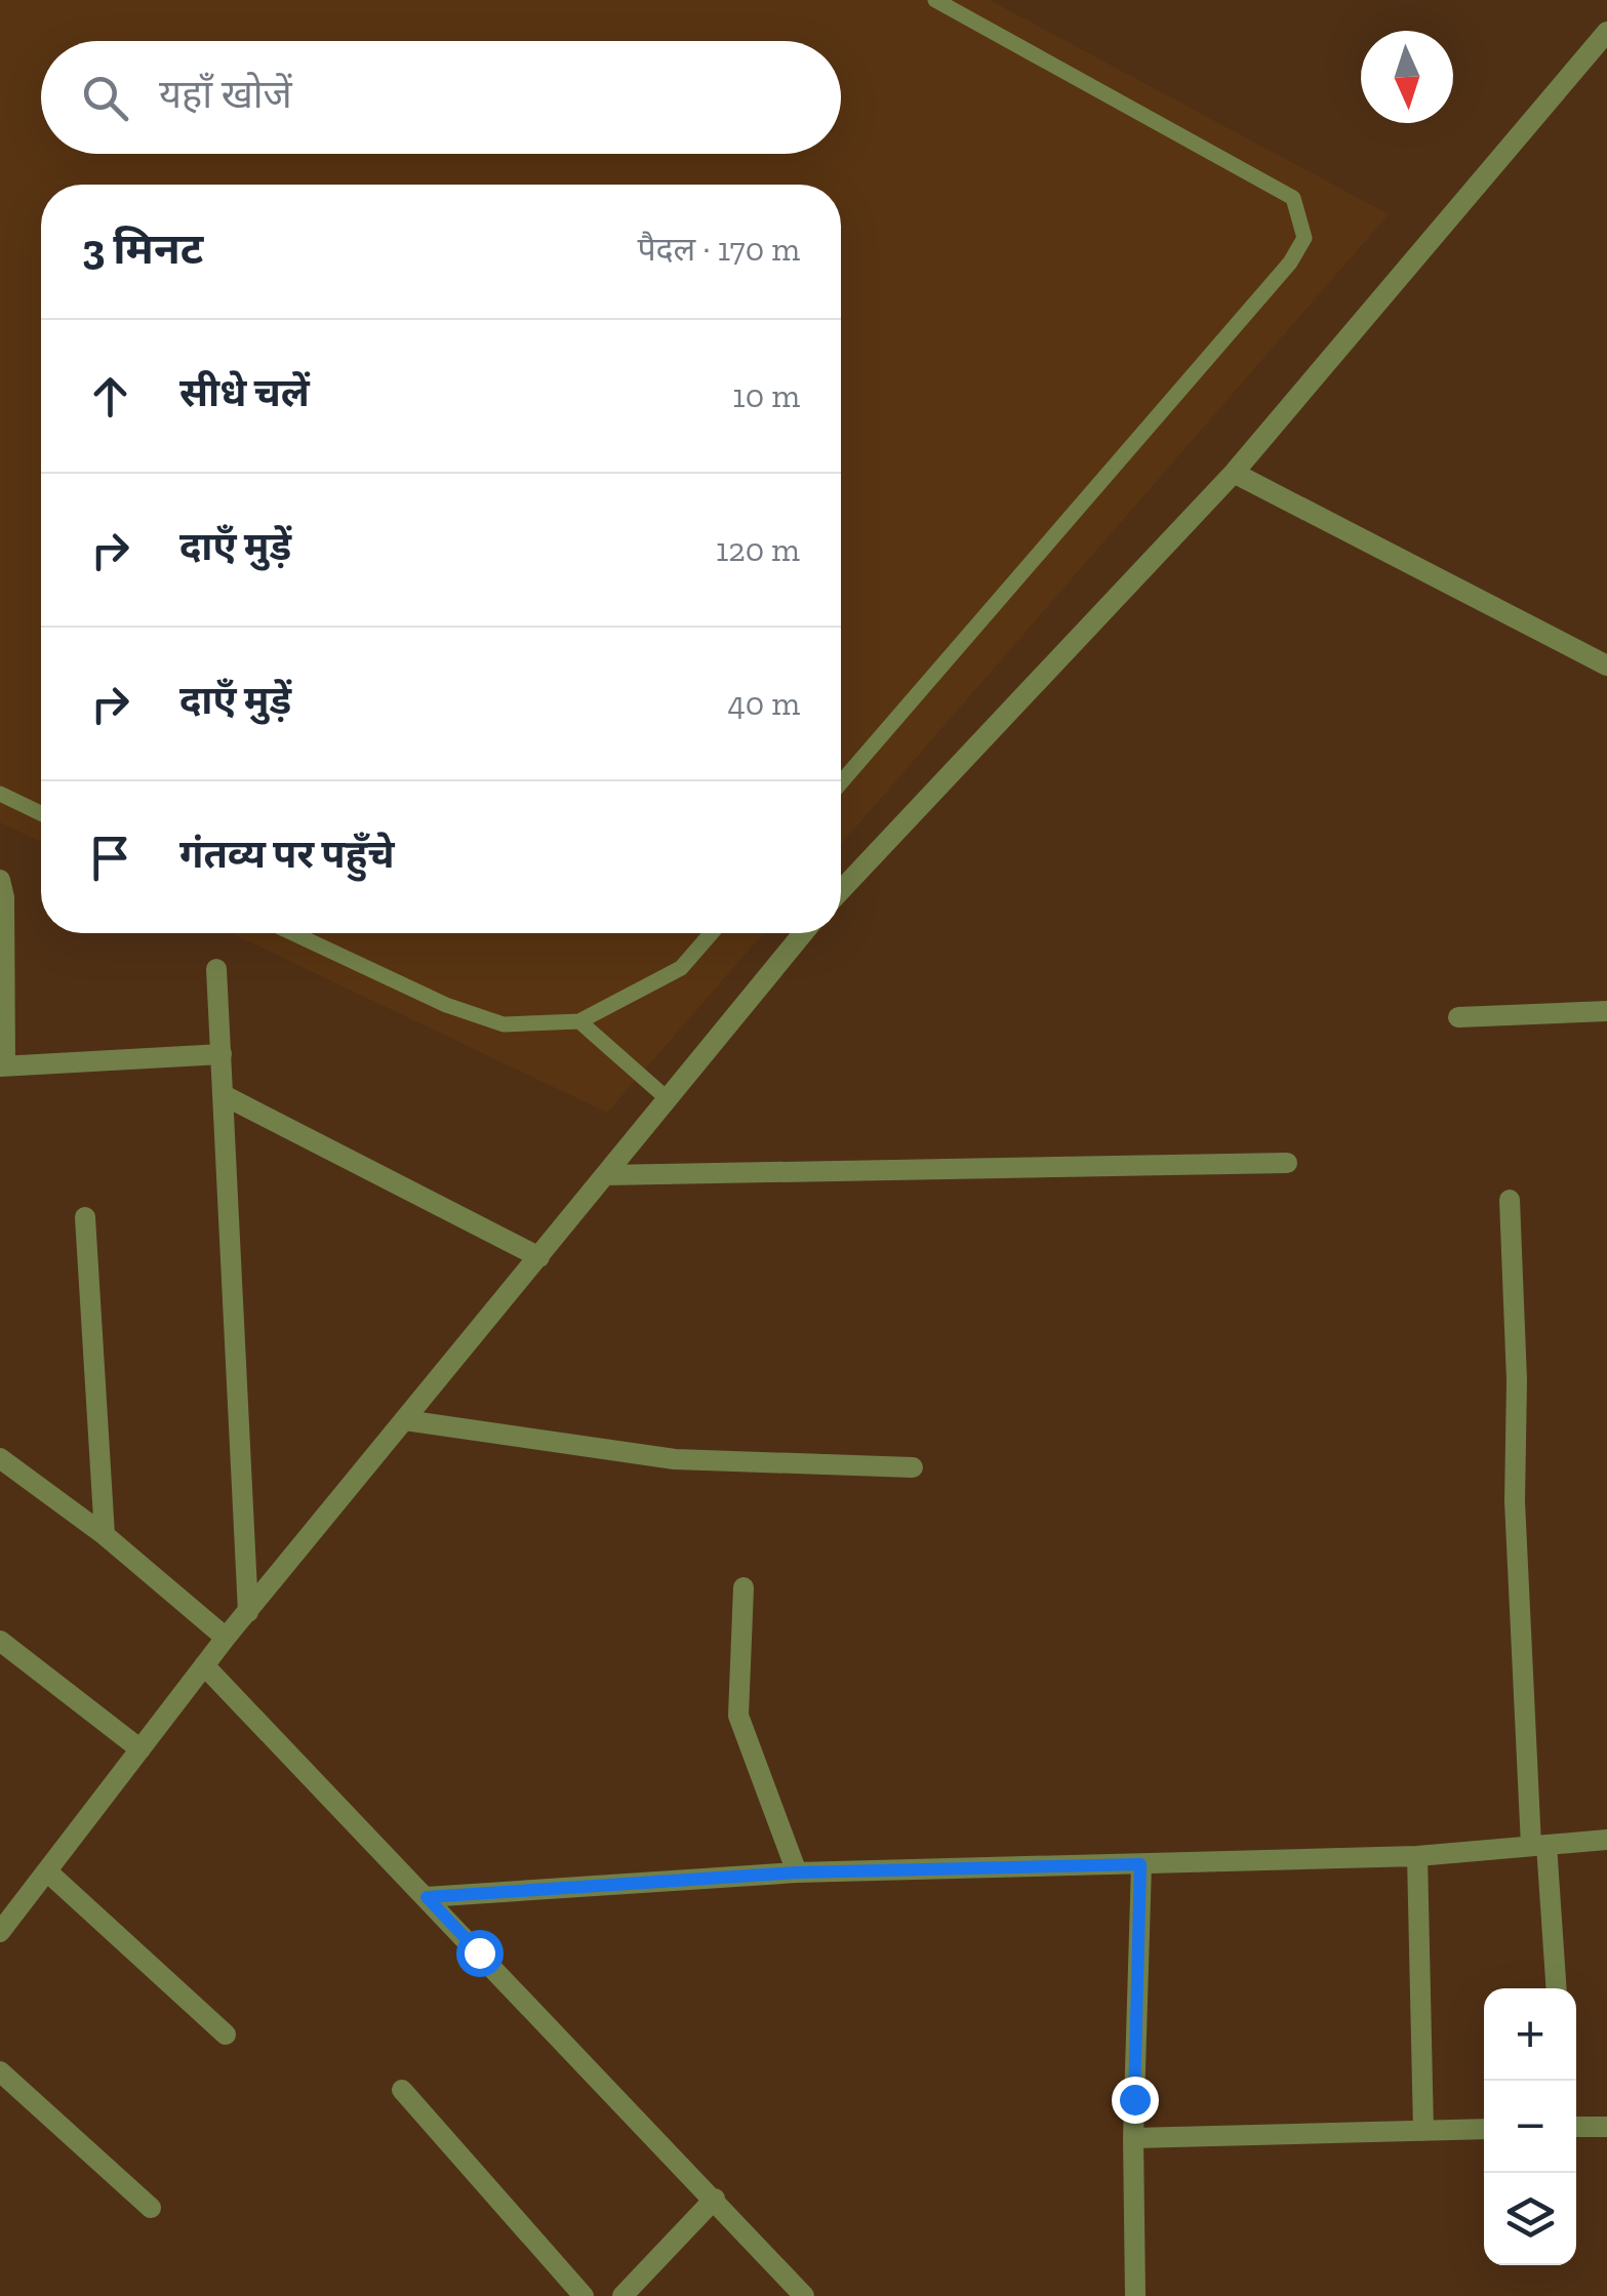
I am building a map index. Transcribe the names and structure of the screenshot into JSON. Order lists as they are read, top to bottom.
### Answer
{
  "north": "bottom",
  "page": {
    "search": "यहाँ खोजें",
    "heading": ["3 मिनट", "पैदल · 170 m"],
    "list": [
      ["सीधे चलें", "10 m"],
      ["दाएँ मुड़ें", "120 m"],
      ["दाएँ मुड़ें", "40 m"],
      "गंतव्य पर पहुँचे"
    ],
    "map_buttons": ["+", "−"]
  }
}
